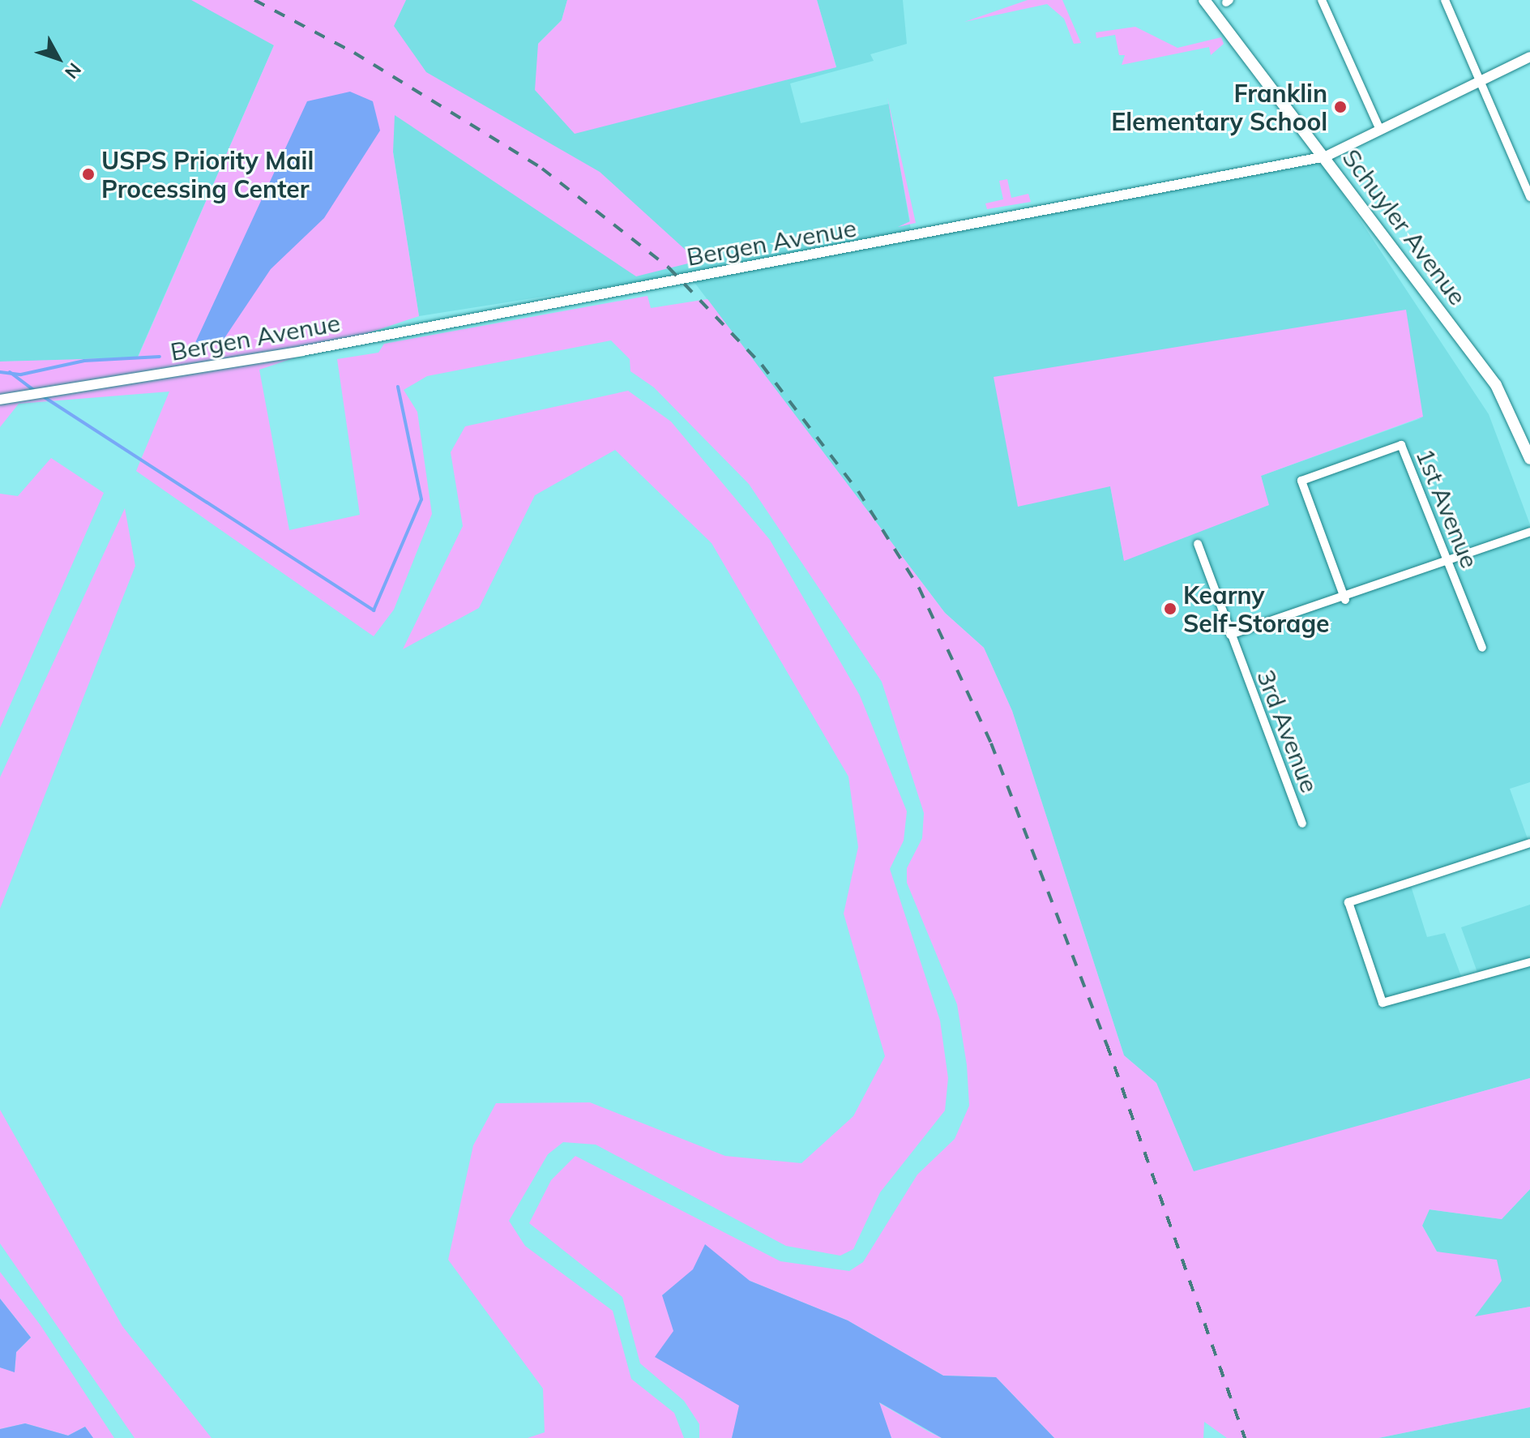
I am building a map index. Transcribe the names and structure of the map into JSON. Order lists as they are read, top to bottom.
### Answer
{
  "streets": {
    "main road": ["Schuyler Avenue"],
    "street": ["Bergen Avenue", "1st Avenue", "3rd Avenue"]
  },
  "crossings": [
    ["Schuyler Avenue", "Bergen Avenue"]
  ],
  "places": ["Franklin Elementary School", "USPS Priority Mail Processing Center", "Kearny Self-Storage"],
  "north": "bottom right"
}
